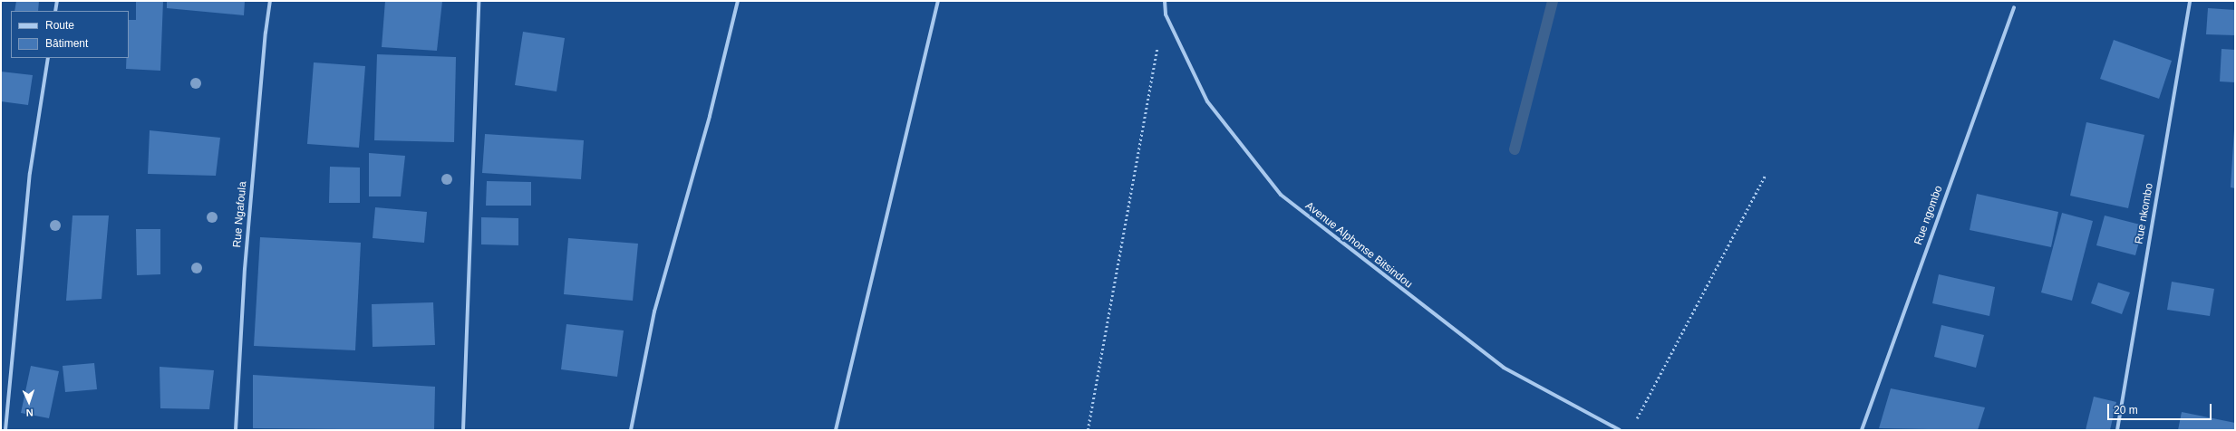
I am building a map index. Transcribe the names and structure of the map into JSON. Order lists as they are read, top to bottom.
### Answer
{
  "streets": {
    "street": [
      "Rue nkombo",
      "Rue Ngafoula",
      "Rue ngombo",
      "Avenue Alphonse Bitsindou"
    ]
  },
  "legend": ["Route", "Bâtiment"],
  "scale_bar": "20 m",
  "north": "bottom"
}
